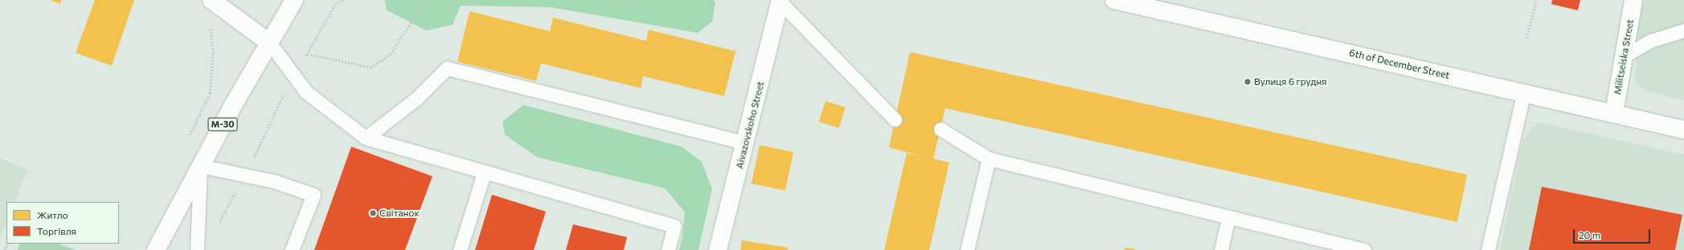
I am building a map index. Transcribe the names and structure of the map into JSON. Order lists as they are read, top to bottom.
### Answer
{
  "streets": {
    "main road": [
      "Militseiska Street",
      "6th of December Street",
      "М-30",
      "Aivazovskoho Street"
    ]
  },
  "crossings": [
    ["Militseiska Street", "6th of December Street"]
  ],
  "places": ["Вулиця 6 грудня", "Світанок"],
  "legend": ["Житло", "Торгівля"],
  "scale_bar": "20 m"
}
